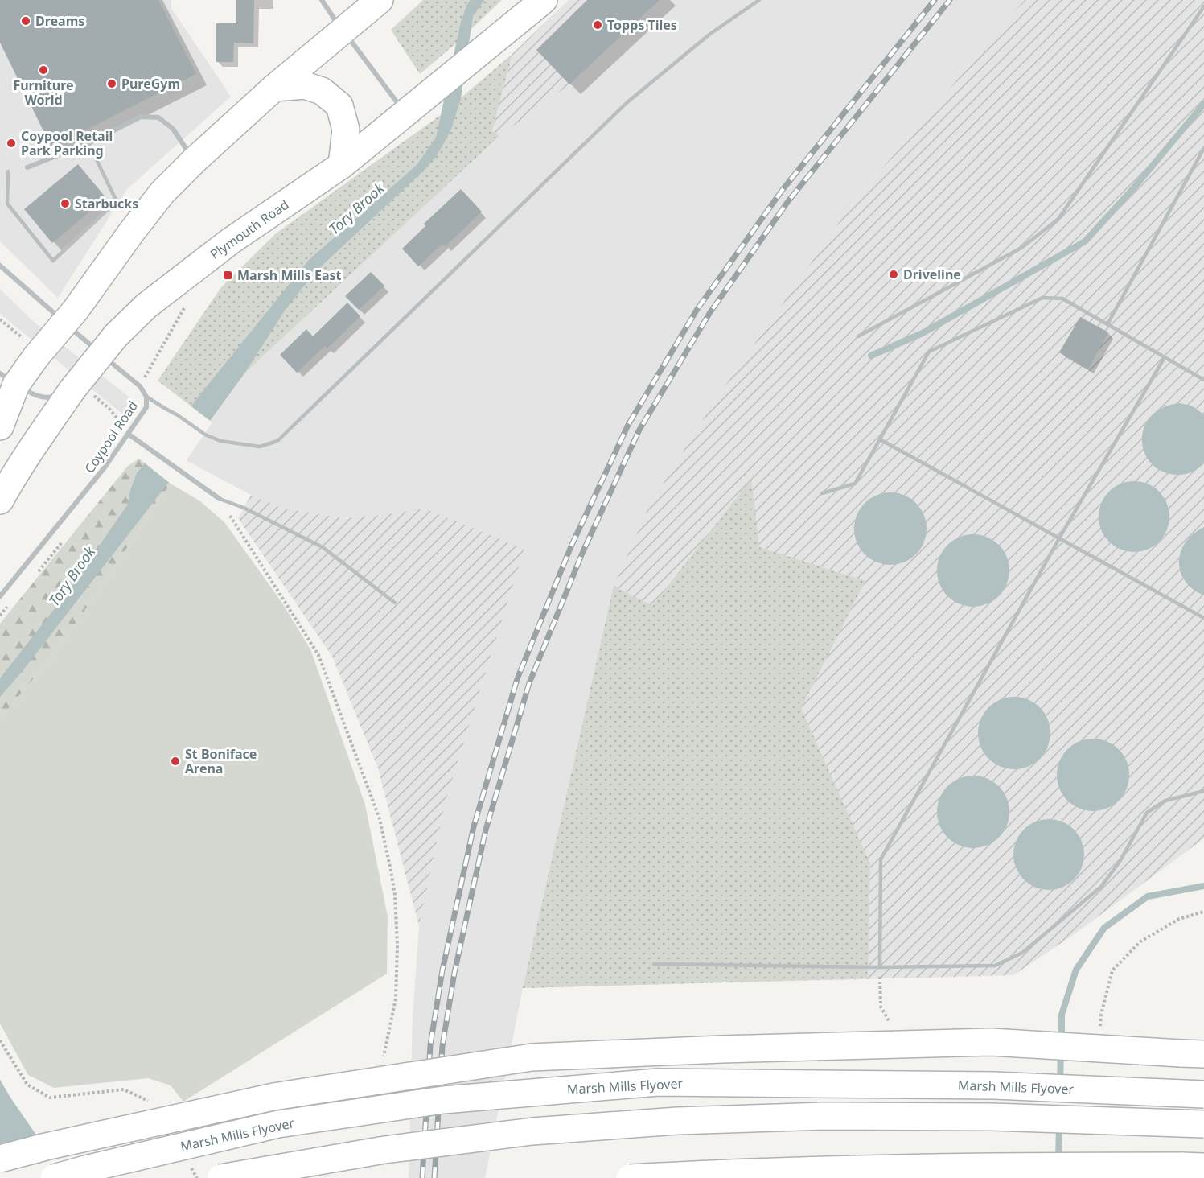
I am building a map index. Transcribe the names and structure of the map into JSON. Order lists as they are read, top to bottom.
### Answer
{
  "streets": {
    "main road": ["Plymouth Road", "Marsh Mills Flyover"],
    "street": ["Coypool Road"]
  },
  "water": ["Tory Brook"],
  "places": {
    "other": [
      "Dreams",
      "Topps Tiles",
      "Furniture World",
      "PureGym",
      "Coypool Retail Park Parking",
      "Starbucks",
      "Driveline",
      "St Boniface Arena"
    ],
    "transit": ["Marsh Mills East"]
  }
}
